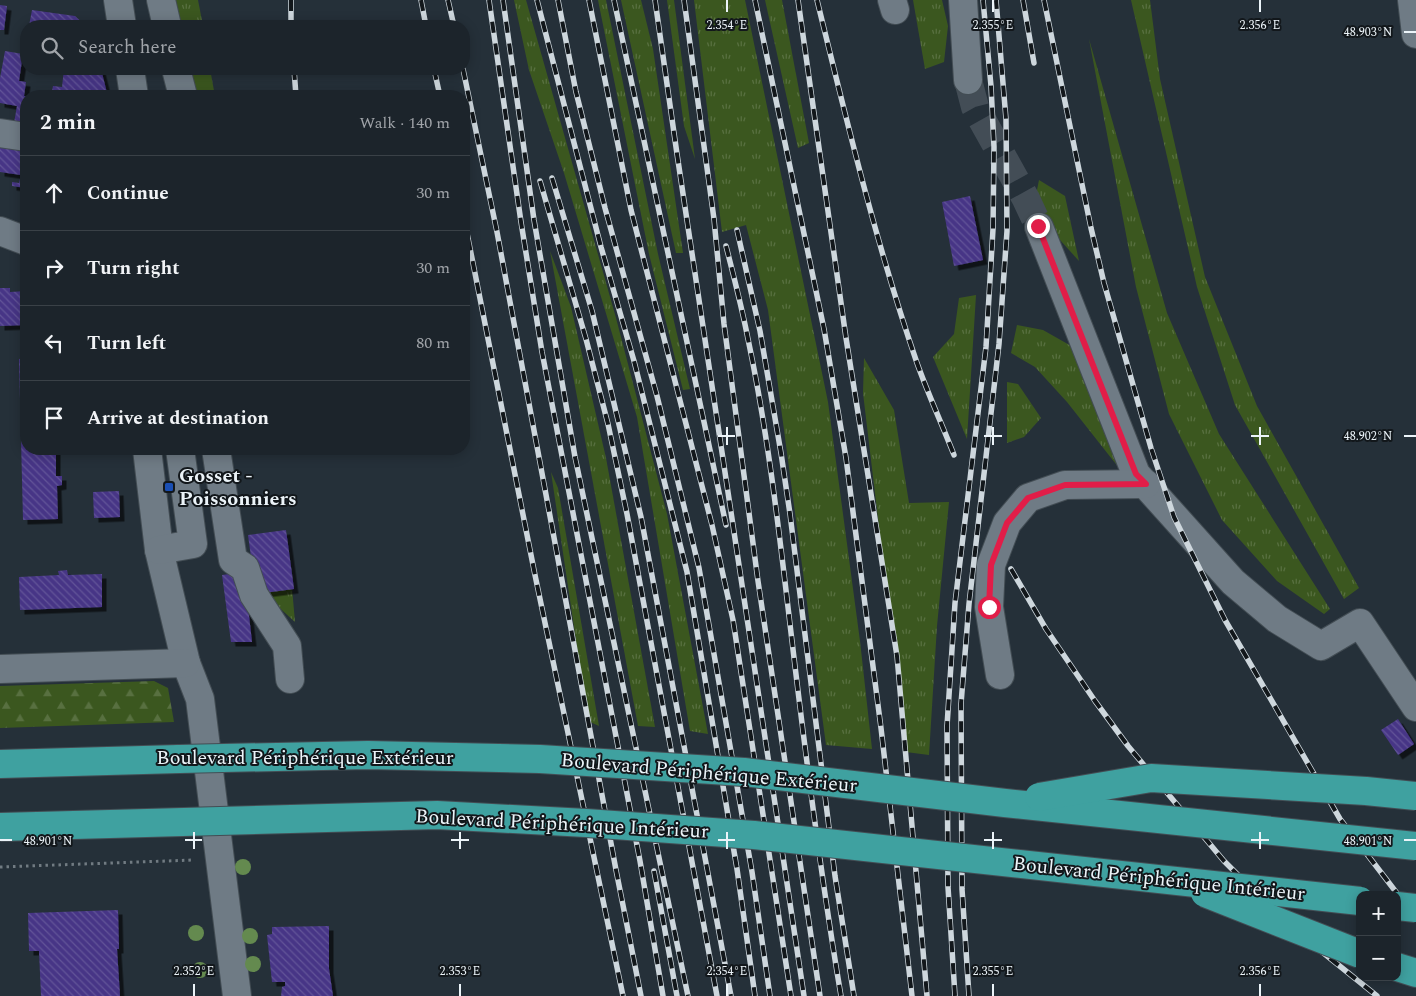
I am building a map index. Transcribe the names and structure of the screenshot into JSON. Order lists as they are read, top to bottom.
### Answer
{
  "streets": {
    "highway": ["Boulevard Périphérique Extérieur", "Boulevard Périphérique Intérieur"]
  },
  "places": {
    "transit": ["Gosset - Poissonniers"]
  },
  "page": {
    "search": "Search here",
    "heading": ["2 min", "Walk · 140 m"],
    "list": [
      ["Continue", "30 m"],
      ["Turn right", "30 m"],
      ["Turn left", "80 m"],
      "Arrive at destination"
    ],
    "map_buttons": ["+", "−"]
  },
  "coordinates": [
    "2.354°E",
    "2.355°E",
    "2.356°E",
    "48.903°N",
    "48.902°N",
    "48.901°N",
    "2.352°E",
    "2.353°E"
  ]
}
